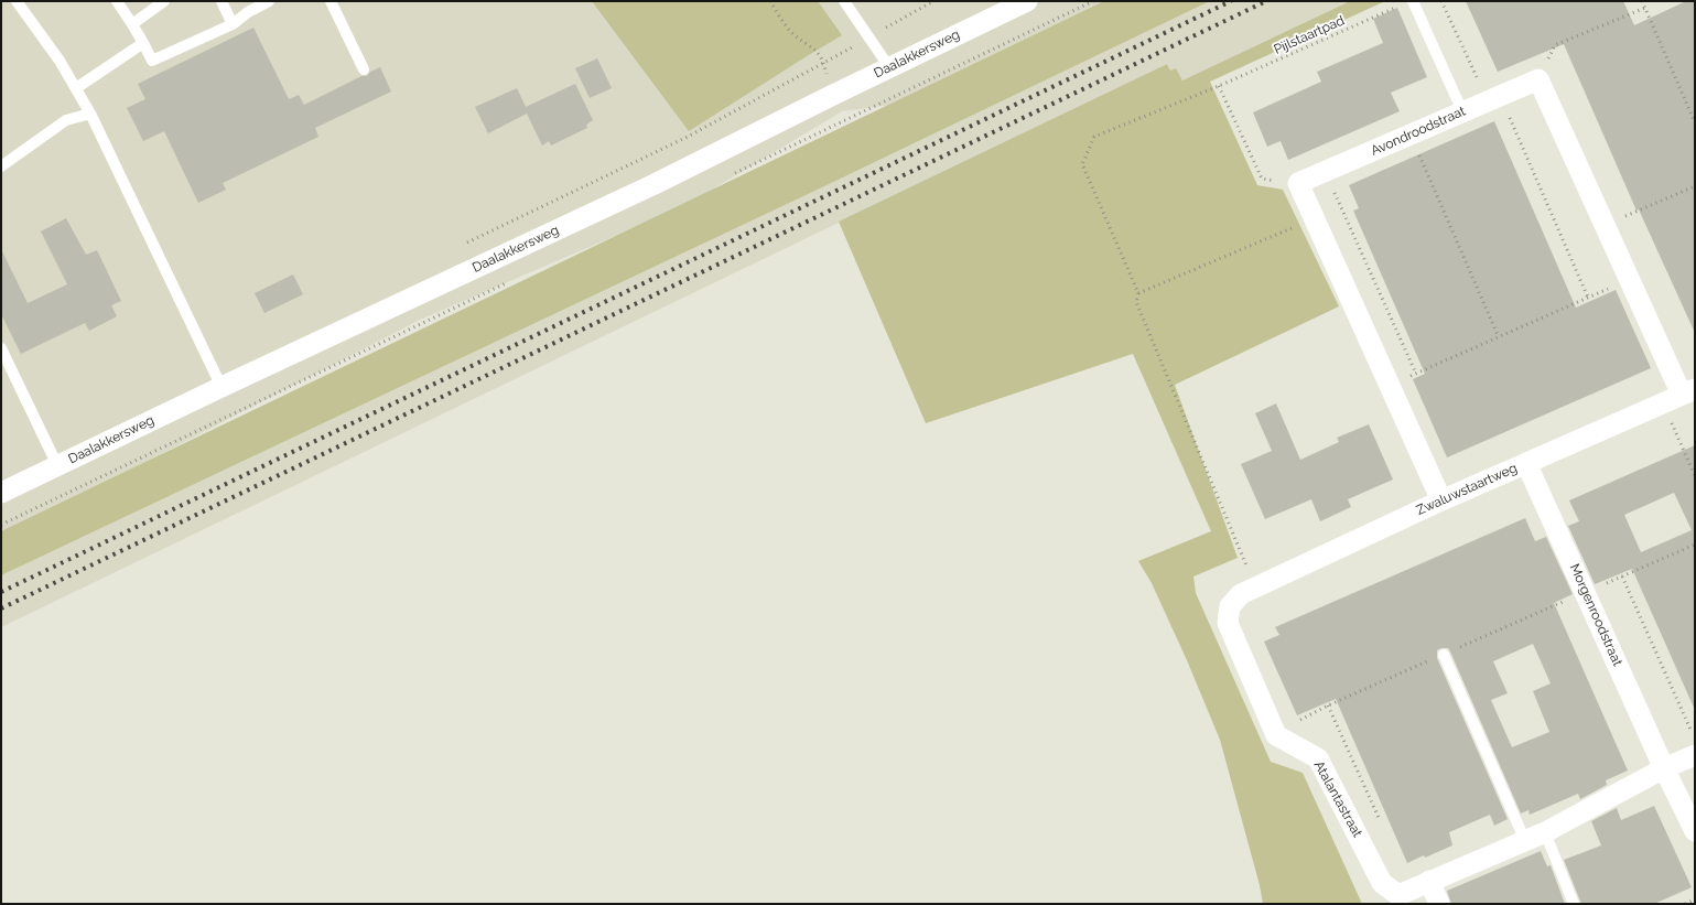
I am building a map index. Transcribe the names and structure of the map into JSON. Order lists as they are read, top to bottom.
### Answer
{
  "streets": {
    "street": [
      "Daalakkersweg",
      "Avondroodstraat",
      "Zwaluwstaartweg",
      "Morgenroodstraat",
      "Atalantastraat"
    ],
    "path": ["Pijlstaartpad"]
  },
  "crossings": [
    ["Pijlstaartpad", "Zwaluwstaartweg"],
    ["Pijlstaartpad", "Atalantastraat"],
    ["Zwaluwstaartweg", "Morgenroodstraat"],
    ["Zwaluwstaartweg", "Atalantastraat"],
    ["Morgenroodstraat", "Atalantastraat"]
  ]
}
